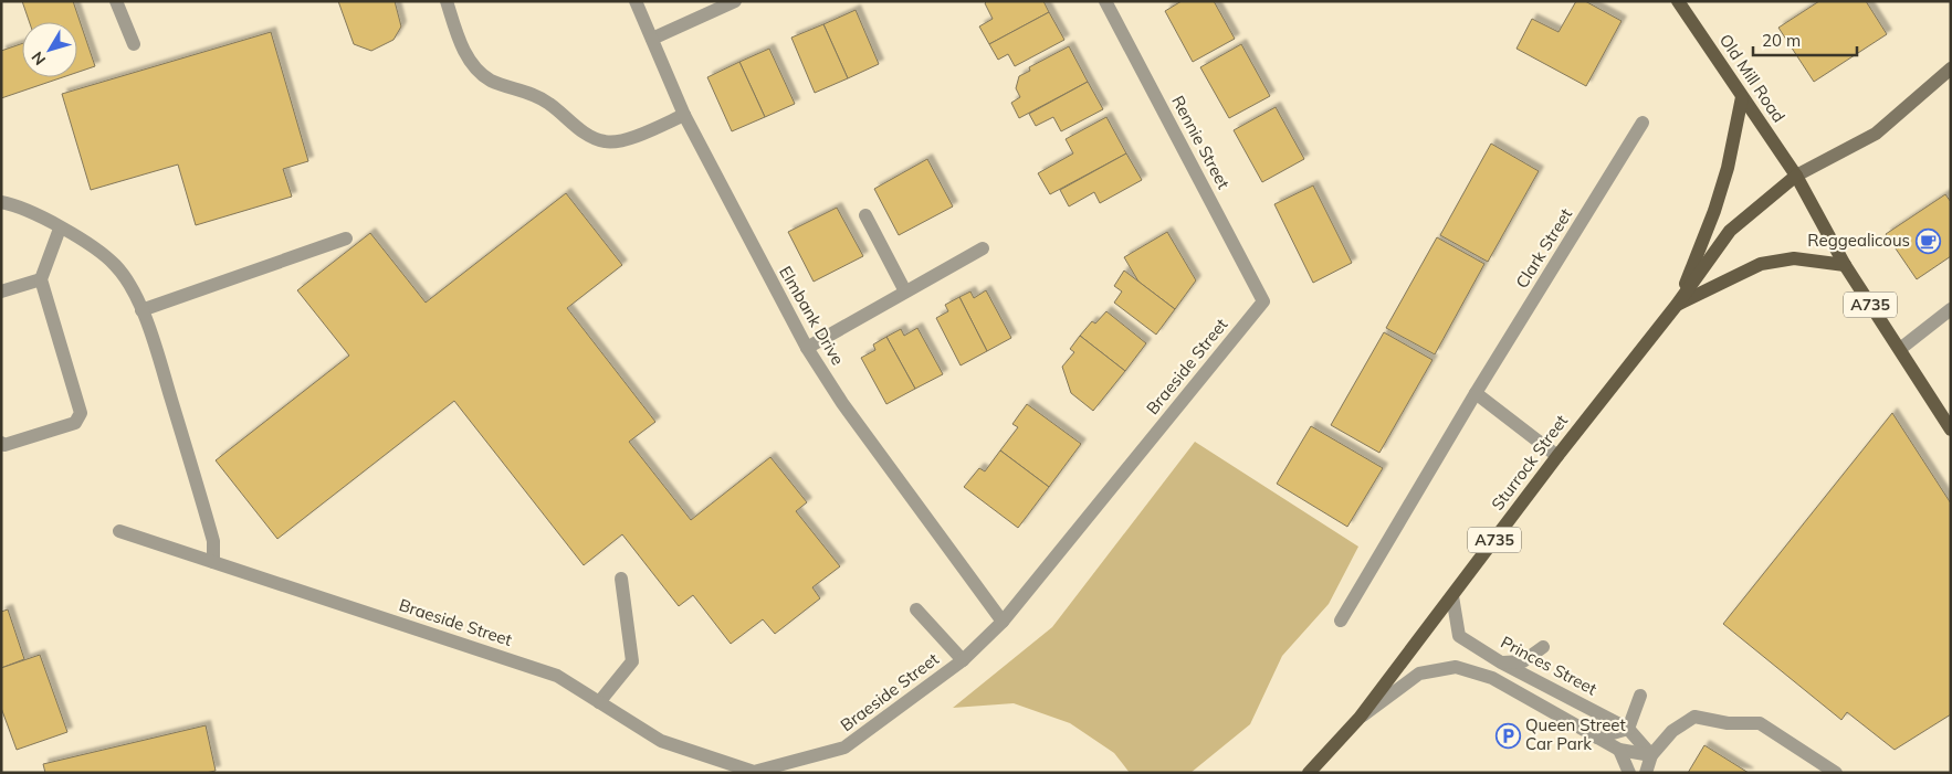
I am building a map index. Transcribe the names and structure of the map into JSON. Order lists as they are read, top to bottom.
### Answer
{
  "streets": {
    "main road": ["Old Mill Road", "A735", "Sturrock Street"],
    "street": [
      "Rennie Street",
      "Clark Street",
      "Elmbank Drive",
      "Braeside Street",
      "Princes Street"
    ]
  },
  "crossings": [
    ["Old Mill Road", "A735"],
    ["Old Mill Road", "Sturrock Street"],
    ["Rennie Street", "Braeside Street"],
    ["A735", "Sturrock Street"],
    ["Elmbank Drive", "Braeside Street"],
    ["Sturrock Street", "Princes Street"]
  ],
  "places": {
    "cafe": ["Reggealicous"],
    "parking": ["Queen Street Car Park"]
  },
  "scale_bar": "20 m",
  "north": "bottom left"
}
